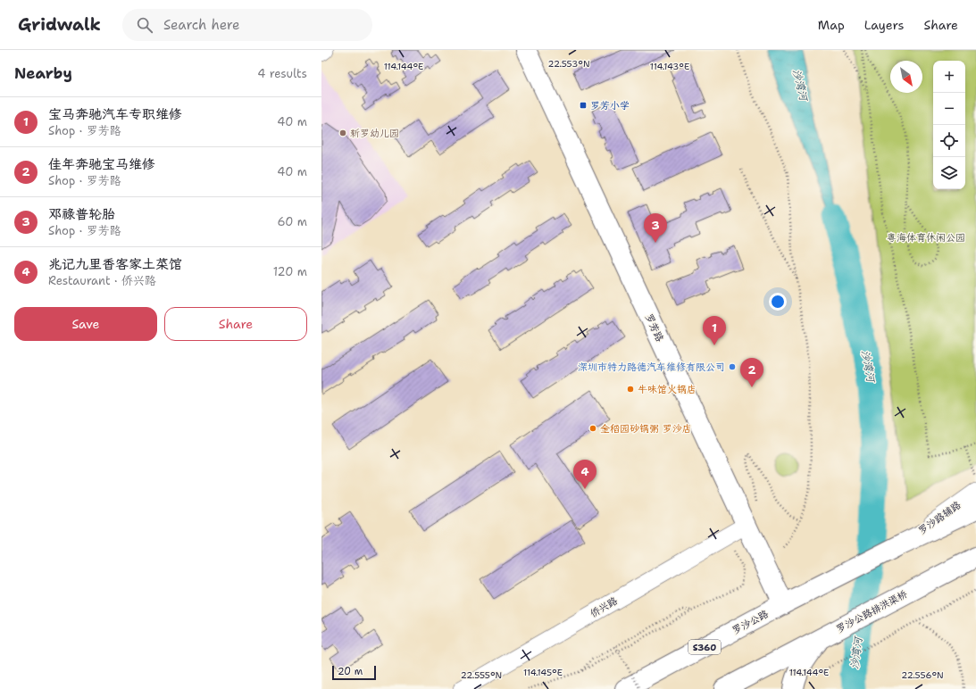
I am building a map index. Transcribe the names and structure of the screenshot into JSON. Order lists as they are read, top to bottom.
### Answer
{
  "streets": {
    "main road": [
      "罗芳路",
      "罗沙公路排洪渠桥",
      "罗沙公路",
      "S360"
    ],
    "street": ["罗沙路辅路", "侨兴路"]
  },
  "crossings": [
    ["罗芳路", "侨兴路"],
    ["罗芳路", "罗沙公路"],
    ["罗芳路", "S360"],
    ["罗沙路辅路", "S360"],
    ["罗沙公路", "S360"]
  ],
  "water": ["沙湾河"],
  "parks": ["粤海体育休闲公园"],
  "places": {
    "transit": ["罗芳小学"],
    "other": [
      "新罗幼儿园",
      "深圳市特力路德汽车维修有限公司",
      "牛味馆火锅店",
      "金稻园砂锅粥 罗沙店"
    ]
  },
  "scale_bar": "20 m",
  "north": "bottom right",
  "page": {
    "header": "Gridwalk",
    "search": "Search here",
    "nav": ["Map", "Layers", "Share"],
    "heading": ["Nearby", "4 results"],
    "map_buttons": ["+", "−"],
    "list": [
      {
        "mark": "1",
        "name": "宝马奔驰汽车专职维修",
        "note": "Shop · 罗芳路",
        "value": "40 m"
      },
      {
        "mark": "2",
        "name": "佳年奔驰宝马维修",
        "note": "Shop · 罗芳路",
        "value": "40 m"
      },
      {
        "mark": "3",
        "name": "邓禄普轮胎",
        "note": "Shop · 罗芳路",
        "value": "60 m"
      },
      {
        "mark": "4",
        "name": "兆记九里香客家土菜馆",
        "note": "Restaurant · 侨兴路",
        "value": "120 m"
      }
    ],
    "pins": [
      "3",
      "1",
      "2",
      "4"
    ],
    "buttons": ["Save", "Share"],
    "scale": "20 m"
  },
  "coordinates": [
    "22.553°N",
    "114.144°E",
    "114.143°E",
    "114.145°E",
    "22.555°N",
    "22.556°N"
  ]
}
